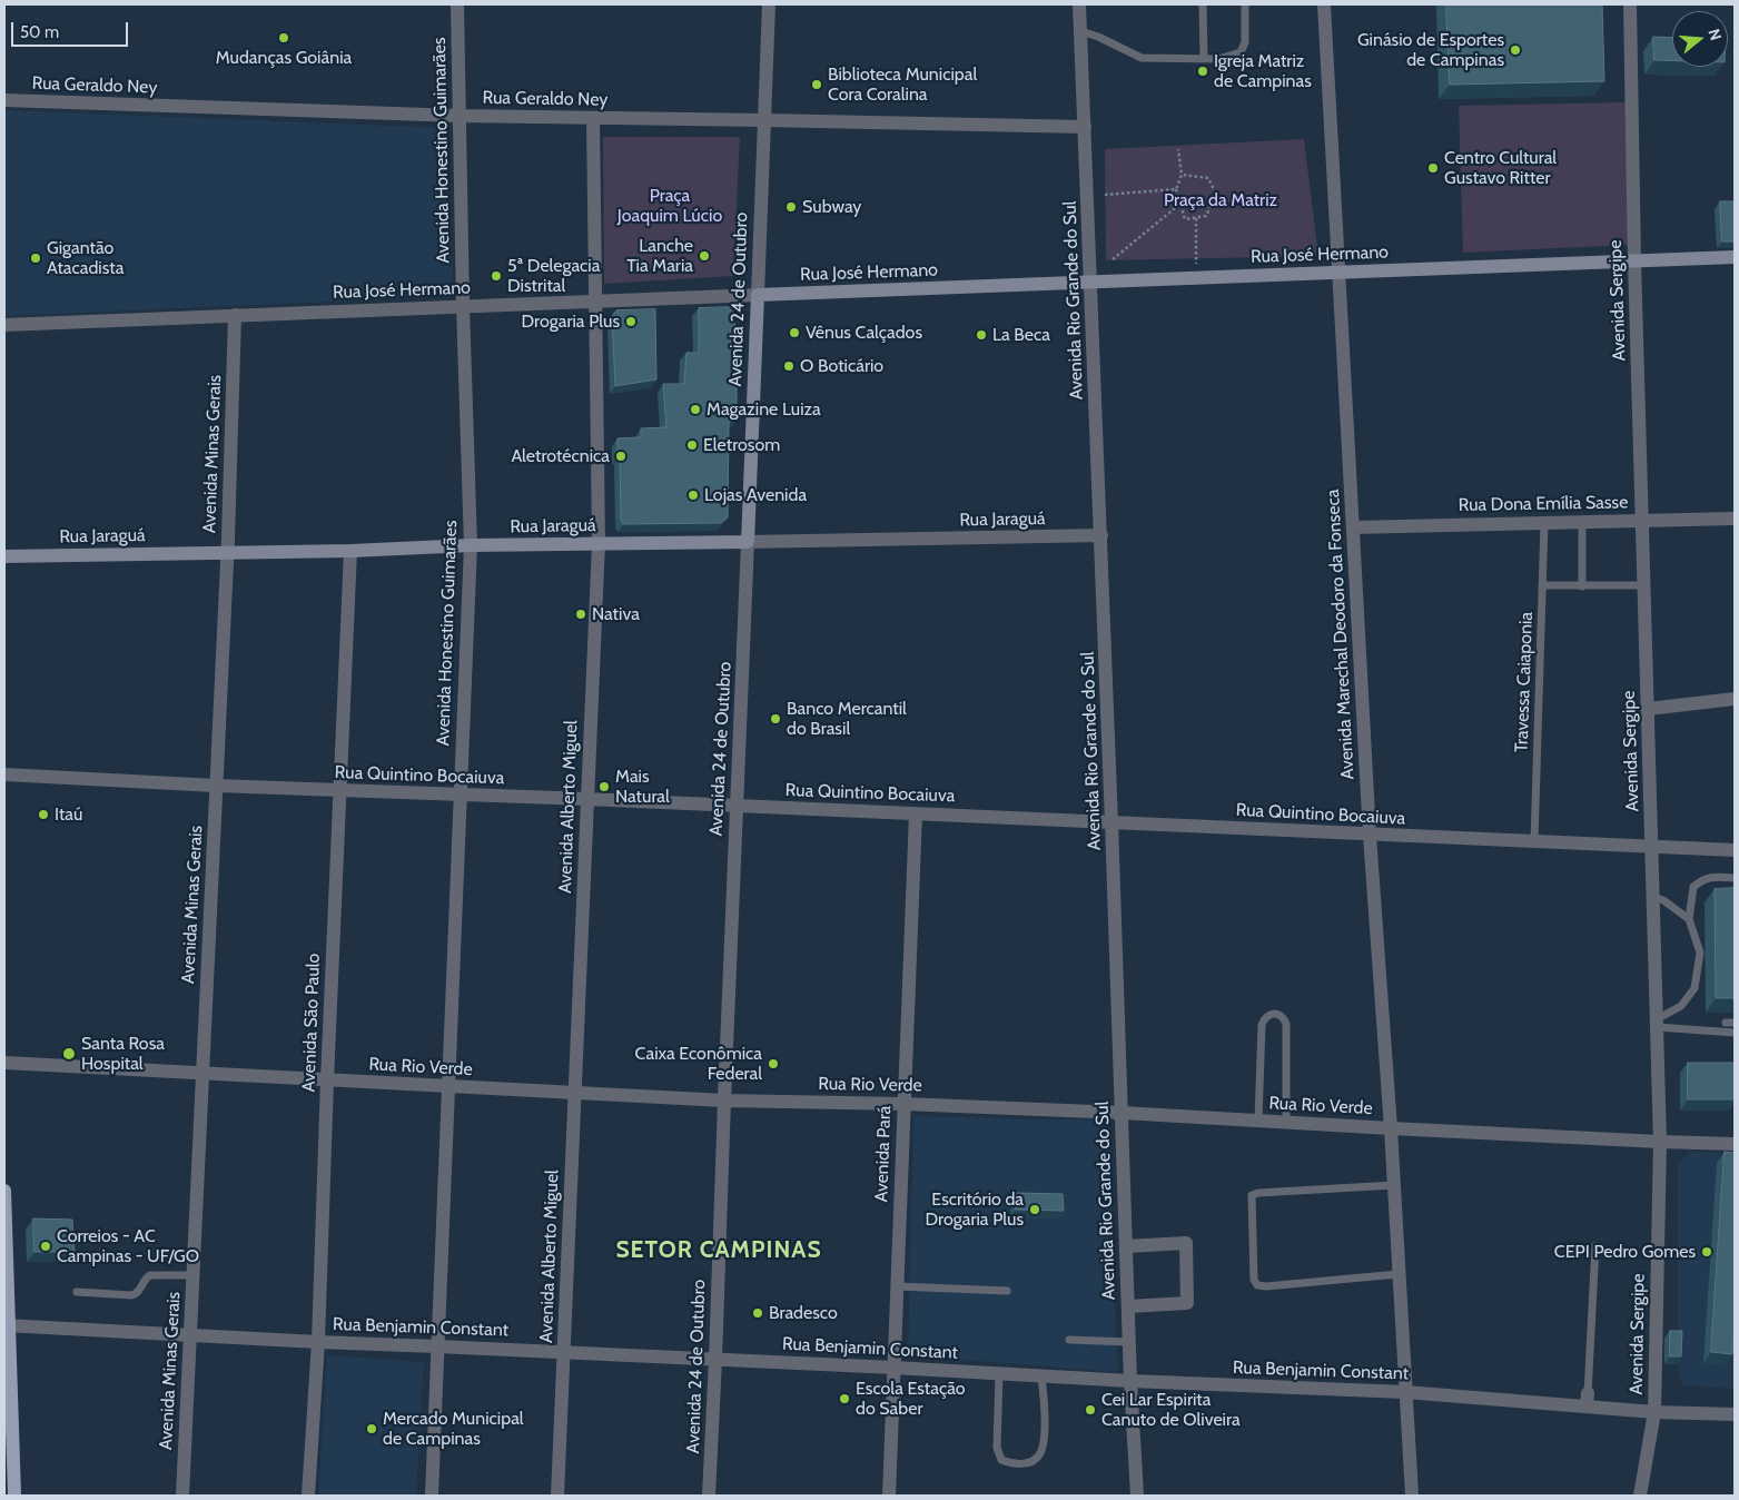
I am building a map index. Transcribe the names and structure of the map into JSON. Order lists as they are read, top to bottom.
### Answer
{
  "streets": {
    "main road": ["Rua José Hermano", "Avenida 24 de Outubro", "Rua Jaraguá"],
    "street": [
      "Rua Geraldo Ney",
      "Avenida Honestino Guimarães",
      "Avenida Rio Grande do Sul",
      "Avenida Sergipe",
      "Avenida Minas Gerais",
      "Rua Dona Emília Sasse",
      "Avenida Marechal Deodoro da Fonseca",
      "Rua Quintino Bocaiuva",
      "Avenida Alberto Miguel",
      "Avenida São Paulo",
      "Rua Rio Verde",
      "Avenida Pará",
      "Rua Benjamin Constant"
    ],
    "lane": ["Travessa Caiaponia"]
  },
  "crossings": [
    ["Rua Geraldo Ney", "Avenida Honestino Guimarães"],
    ["Rua Geraldo Ney", "Avenida 24 de Outubro"],
    ["Rua Geraldo Ney", "Avenida Rio Grande do Sul"],
    ["Rua Geraldo Ney", "Avenida Alberto Miguel"],
    ["Avenida Honestino Guimarães", "Rua José Hermano"],
    ["Avenida Honestino Guimarães", "Rua Jaraguá"],
    ["Avenida Honestino Guimarães", "Rua Quintino Bocaiuva"],
    ["Avenida Honestino Guimarães", "Rua Rio Verde"],
    ["Avenida Honestino Guimarães", "Rua Benjamin Constant"],
    ["Rua José Hermano", "Avenida 24 de Outubro"],
    ["Rua José Hermano", "Avenida Rio Grande do Sul"],
    ["Rua José Hermano", "Avenida Sergipe"],
    ["Rua José Hermano", "Avenida Minas Gerais"],
    ["Rua José Hermano", "Avenida Marechal Deodoro da Fonseca"],
    ["Rua José Hermano", "Avenida Alberto Miguel"],
    ["Avenida 24 de Outubro", "Rua Jaraguá"],
    ["Avenida 24 de Outubro", "Rua Quintino Bocaiuva"],
    ["Avenida 24 de Outubro", "Rua Rio Verde"],
    ["Avenida 24 de Outubro", "Rua Benjamin Constant"],
    ["Avenida Rio Grande do Sul", "Rua Jaraguá"],
    ["Avenida Rio Grande do Sul", "Rua Quintino Bocaiuva"],
    ["Avenida Rio Grande do Sul", "Rua Rio Verde"],
    ["Avenida Rio Grande do Sul", "Rua Benjamin Constant"],
    ["Avenida Sergipe", "Rua Dona Emília Sasse"],
    ["Avenida Sergipe", "Rua Quintino Bocaiuva"],
    ["Avenida Sergipe", "Rua Rio Verde"],
    ["Avenida Sergipe", "Rua Benjamin Constant"],
    ["Avenida Minas Gerais", "Rua Jaraguá"],
    ["Avenida Minas Gerais", "Rua Quintino Bocaiuva"],
    ["Avenida Minas Gerais", "Rua Rio Verde"],
    ["Avenida Minas Gerais", "Rua Benjamin Constant"],
    ["Rua Dona Emília Sasse", "Avenida Marechal Deodoro da Fonseca"],
    ["Rua Dona Emília Sasse", "Travessa Caiaponia"],
    ["Rua Jaraguá", "Avenida Alberto Miguel"],
    ["Rua Jaraguá", "Avenida São Paulo"],
    ["Avenida Marechal Deodoro da Fonseca", "Rua Quintino Bocaiuva"],
    ["Avenida Marechal Deodoro da Fonseca", "Rua Rio Verde"],
    ["Avenida Marechal Deodoro da Fonseca", "Rua Benjamin Constant"],
    ["Travessa Caiaponia", "Rua Quintino Bocaiuva"],
    ["Rua Quintino Bocaiuva", "Avenida Alberto Miguel"],
    ["Rua Quintino Bocaiuva", "Avenida São Paulo"],
    ["Rua Quintino Bocaiuva", "Avenida Pará"],
    ["Avenida Alberto Miguel", "Rua Rio Verde"],
    ["Avenida Alberto Miguel", "Rua Benjamin Constant"],
    ["Avenida São Paulo", "Rua Rio Verde"],
    ["Avenida São Paulo", "Rua Benjamin Constant"],
    ["Rua Rio Verde", "Avenida Pará"],
    ["Avenida Pará", "Rua Benjamin Constant"]
  ],
  "districts": ["SETOR CAMPINAS"],
  "parks": ["Praça Joaquim Lúcio", "Praça da Matriz"],
  "places": [
    "Mudanças Goiânia",
    "Ginásio de Esportes de Campinas",
    "Igreja Matriz de Campinas",
    "Biblioteca Municipal Cora Coralina",
    "Centro Cultural Gustavo Ritter",
    "Subway",
    "Lanche Tia Maria",
    "Gigantão Atacadista",
    "5ª Delegacia Distrital",
    "Drogaria Plus",
    "Vênus Calçados",
    "La Beca",
    "O Boticário",
    "Magazine Luiza",
    "Eletrosom",
    "Aletrotécnica",
    "Lojas Avenida",
    "Nativa",
    "Banco Mercantil do Brasil",
    "Mais Natural",
    "Itaú",
    "Santa Rosa Hospital",
    "Caixa Econômica Federal",
    "Escritório da Drogaria Plus",
    "Correios - AC Campinas - UF/GO",
    "CEPI Pedro Gomes",
    "Bradesco",
    "Escola Estação do Saber",
    "Cei Lar Espirita Canuto de Oliveira",
    "Mercado Municipal de Campinas"
  ],
  "scale_bar": "50 m",
  "north": "right"
}
